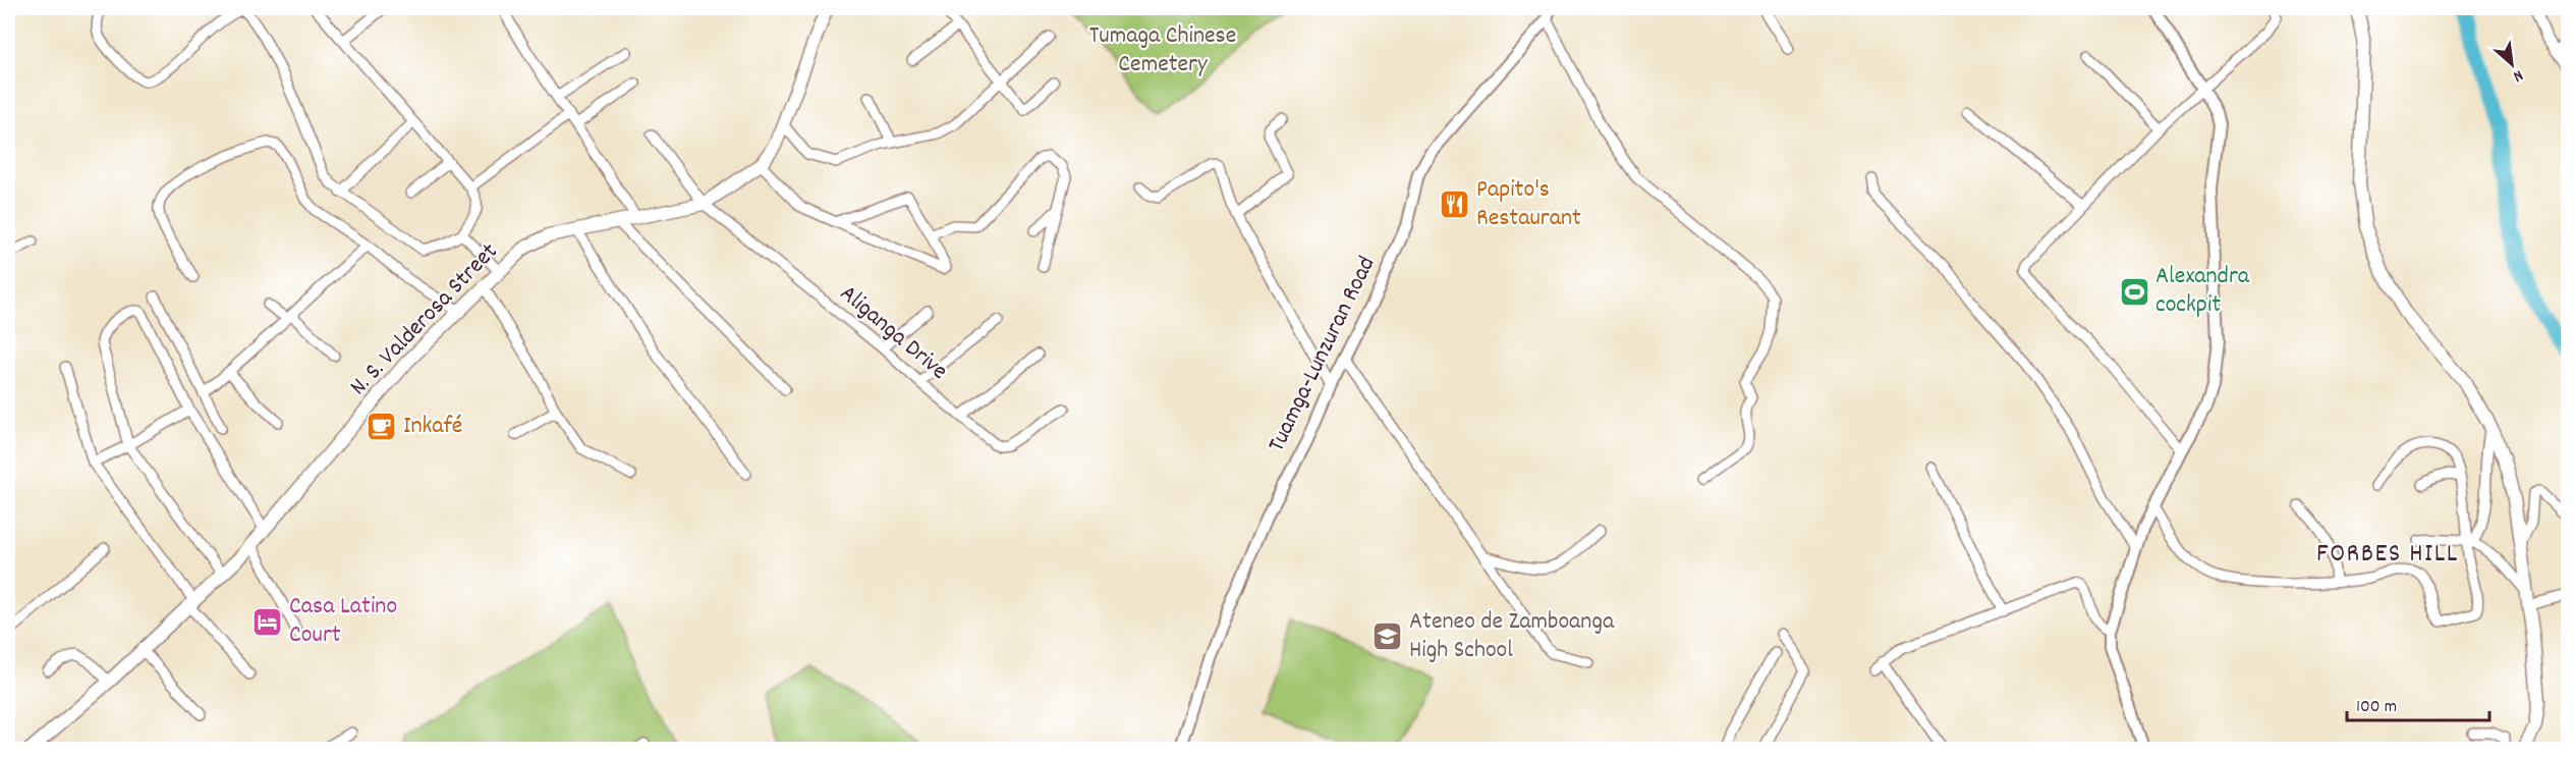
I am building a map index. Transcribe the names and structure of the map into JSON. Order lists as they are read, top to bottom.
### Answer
{
  "streets": {
    "main road": ["N. S. Valderosa Street"],
    "street": ["Aliganga Drive", "Tuamga-Lunzuran Road"]
  },
  "crossings": [
    ["N. S. Valderosa Street", "Aliganga Drive"]
  ],
  "districts": ["FORBES HILL"],
  "parks": ["Tumaga Chinese Cemetery"],
  "places": {
    "restaurant": ["Papito's Restaurant"],
    "sports": ["Alexandra cockpit"],
    "cafe": ["Inkafé"],
    "hotel": ["Casa Latino Court"],
    "school or university": ["Ateneo de Zamboanga High School"]
  },
  "scale_bar": "100 m",
  "north": "bottom right"
}
